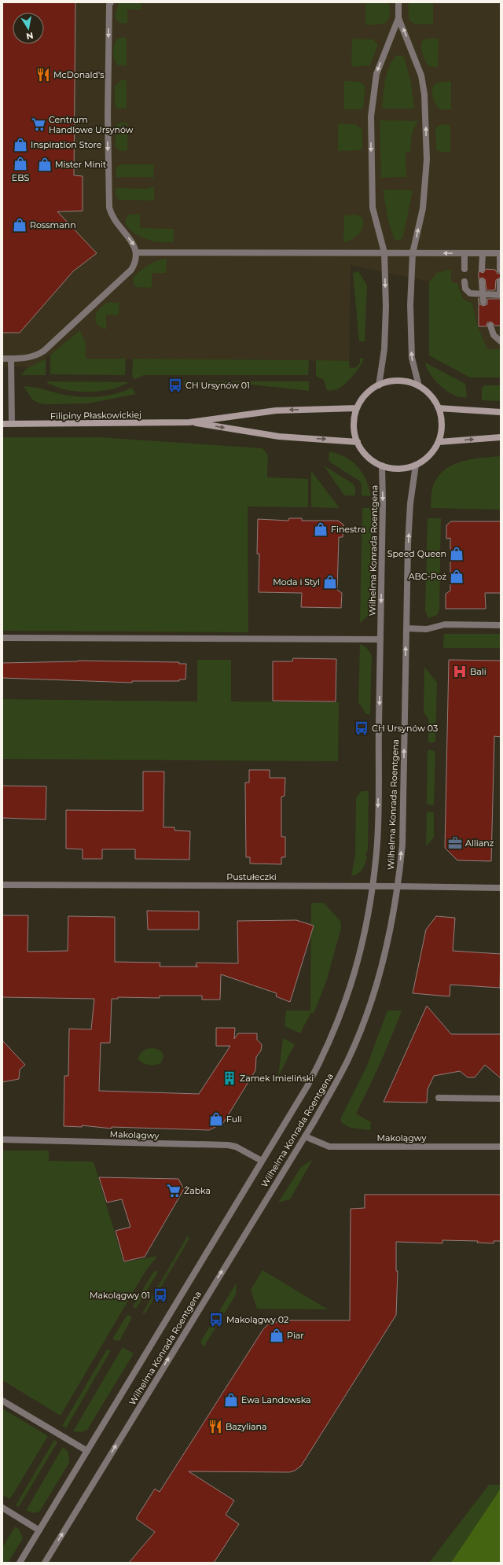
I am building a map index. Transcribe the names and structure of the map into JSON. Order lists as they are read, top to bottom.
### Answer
{
  "streets": {
    "main road": ["Filipiny Płaskowickiej"],
    "street": ["Wilhelma Konrada Roentgena", "Pustułeczki", "Makolągwy"]
  },
  "crossings": [
    ["Filipiny Płaskowickiej", "Wilhelma Konrada Roentgena"],
    ["Wilhelma Konrada Roentgena", "Pustułeczki"],
    ["Wilhelma Konrada Roentgena", "Makolągwy"]
  ],
  "places": {
    "restaurant": ["McDonald's", "Bazyliana"],
    "supermarket": ["Centrum Handlowe Ursynów", "Żabka"],
    "shop": [
      "Inspiration Store",
      "EBS",
      "Mister Minit",
      "Rossmann",
      "Finestra",
      "Speed Queen",
      "ABC-Poż",
      "Moda i Styl",
      "Fuli",
      "Piar",
      "Ewa Landowska"
    ],
    "bus stop": [
      "CH Ursynów 01",
      "CH Ursynów 03",
      "Makolągwy 01",
      "Makolągwy 02"
    ],
    "hospital": ["Bali"],
    "office": ["Allianz"],
    "building": ["Zamek Imieliński"]
  },
  "north": "bottom"
}
